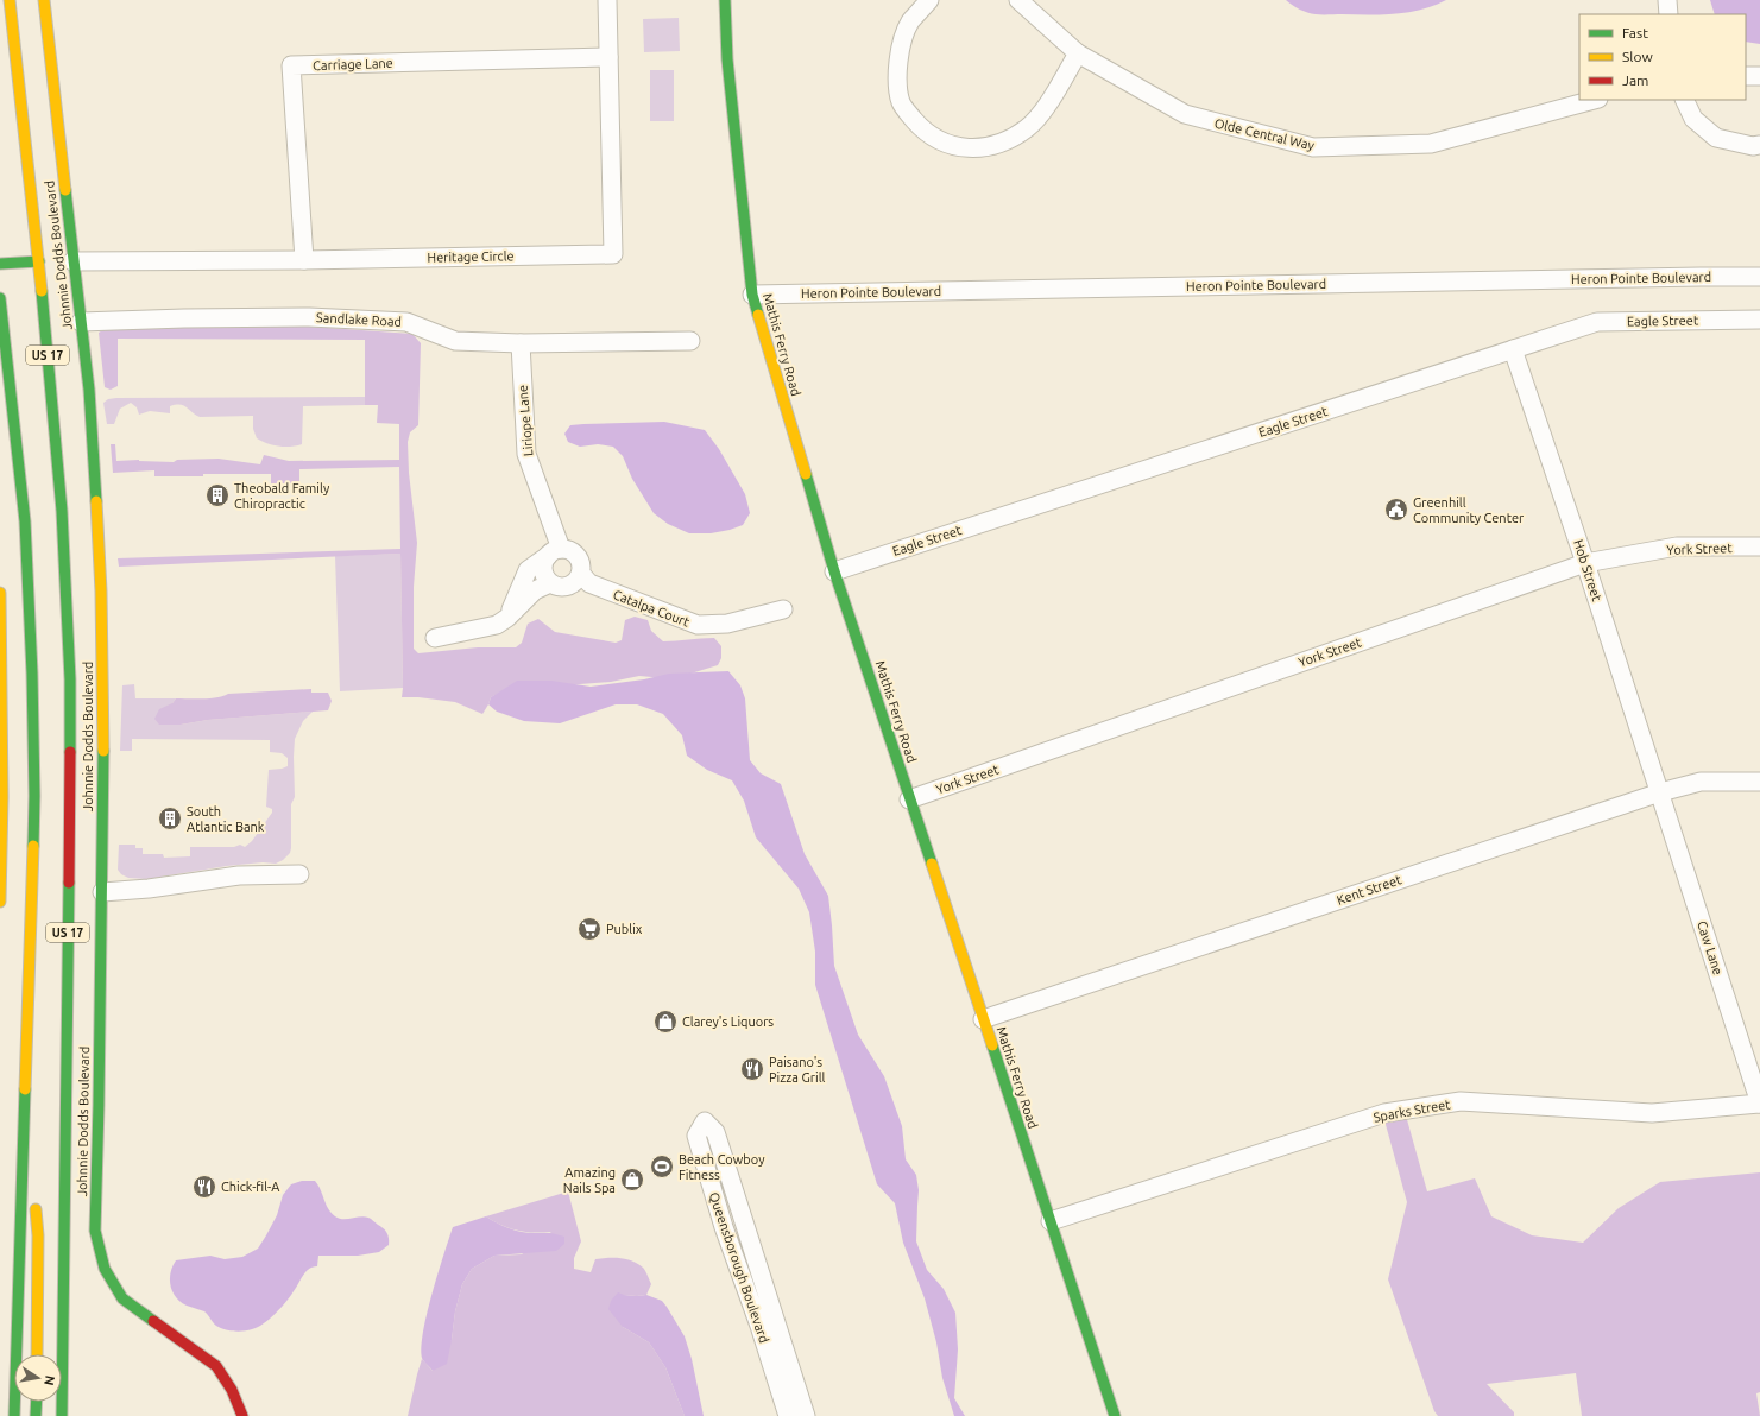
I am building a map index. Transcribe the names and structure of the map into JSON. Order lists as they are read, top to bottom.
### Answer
{
  "streets": {
    "main road": ["Johnnie Dodds Boulevard", "Mathis Ferry Road", "US 17"],
    "street": [
      "Carriage Lane",
      "Olde Central Way",
      "Heritage Circle",
      "Heron Pointe Boulevard",
      "Sandlake Road",
      "Eagle Street",
      "Liriope Lane",
      "York Street",
      "Hob Street",
      "Catalpa Court",
      "Kent Street",
      "Caw Lane",
      "Sparks Street",
      "Queensborough Boulevard"
    ]
  },
  "crossings": [
    ["Carriage Lane", "Heritage Circle"],
    ["Johnnie Dodds Boulevard", "Heritage Circle"],
    ["Johnnie Dodds Boulevard", "Sandlake Road"],
    ["Heron Pointe Boulevard", "Mathis Ferry Road"],
    ["Sandlake Road", "Liriope Lane"],
    ["Eagle Street", "Mathis Ferry Road"],
    ["Eagle Street", "Hob Street"],
    ["Mathis Ferry Road", "York Street"],
    ["Mathis Ferry Road", "Kent Street"],
    ["Mathis Ferry Road", "Sparks Street"],
    ["Liriope Lane", "Catalpa Court"],
    ["York Street", "Hob Street"],
    ["Hob Street", "Kent Street"],
    ["Hob Street", "Caw Lane"],
    ["Kent Street", "Caw Lane"],
    ["Caw Lane", "Sparks Street"]
  ],
  "places": {
    "building": ["Theobald Family Chiropractic", "South Atlantic Bank"],
    "public building": ["Greenhill Community Center"],
    "supermarket": ["Publix"],
    "shop": ["Clarey's Liquors", "Amazing Nails Spa"],
    "restaurant": ["Paisano's Pizza Grill", "Chick-fil-A"],
    "sports": ["Beach Cowboy Fitness"]
  },
  "legend": ["Fast", "Slow", "Jam"],
  "north": "right"
}
